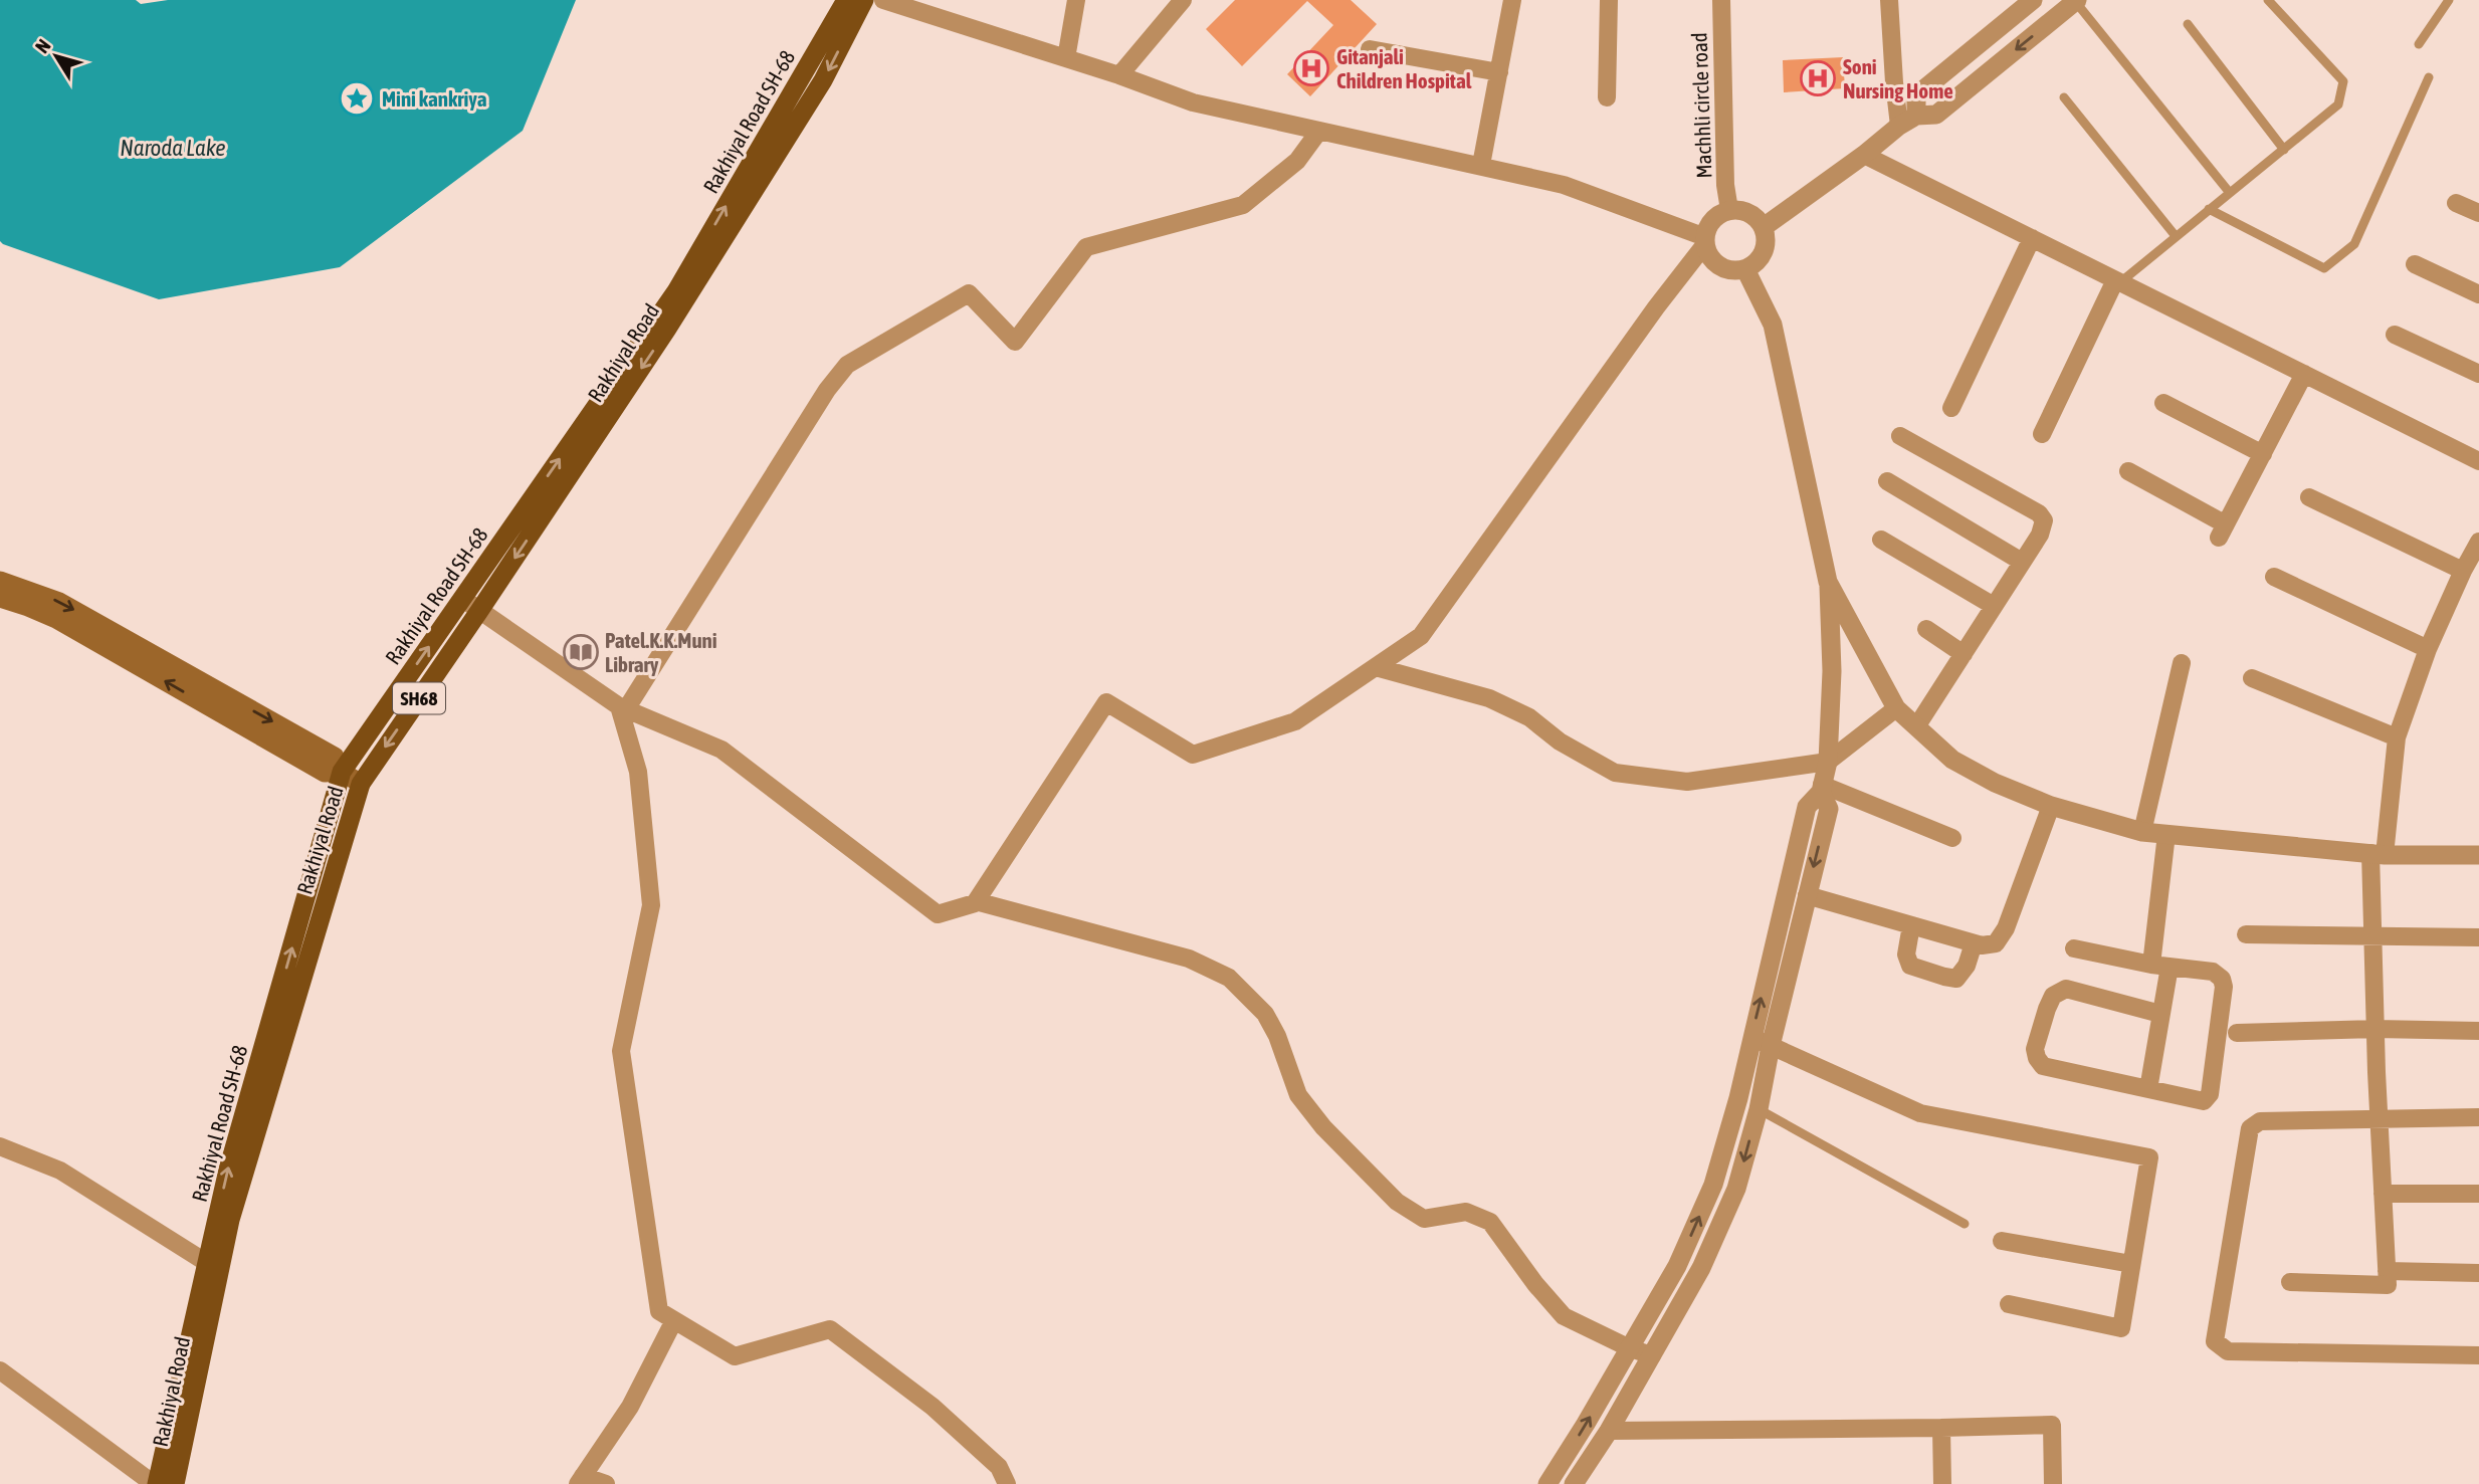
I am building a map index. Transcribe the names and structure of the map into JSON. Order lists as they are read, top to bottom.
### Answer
{
  "streets": {
    "main road": ["Rakhiyal Road SH-68", "Rakhiyal Road", "SH68"],
    "street": ["Machhli circle road"]
  },
  "crossings": [
    ["Rakhiyal Road SH-68", "Rakhiyal Road"]
  ],
  "one_way": ["Rakhiyal Road SH-68", "Rakhiyal Road"],
  "water": ["Naroda Lake"],
  "places": {
    "hospital": ["Gitanjali Children Hospital", "Soni Nursing Home"],
    "place": ["Mini kankriya"],
    "library": ["Patel.K.K.Muni Library"]
  },
  "north": "top left"
}
